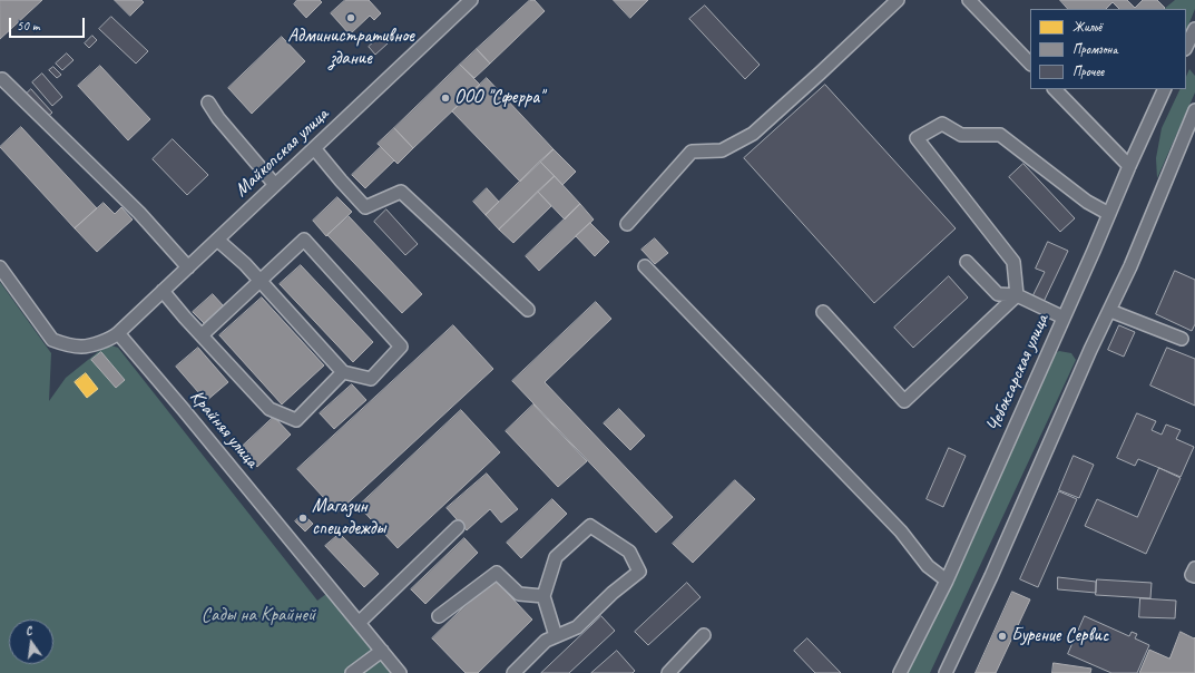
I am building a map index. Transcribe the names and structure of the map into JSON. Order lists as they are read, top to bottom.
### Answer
{
  "streets": {
    "street": ["Майкопская улица", "Чебоксарская улица", "Крайняя улица"]
  },
  "crossings": [
    ["Майкопская улица", "Крайняя улица"]
  ],
  "parks": ["Сады на Крайней"],
  "places": [
    "Административное здание",
    "ООО \"Сферра\"",
    "Магазин спецодежды",
    "Бурение Сервис"
  ],
  "legend": ["Жильё", "Промзона", "Прочее"],
  "scale_bar": "50 m",
  "north": "top"
}
